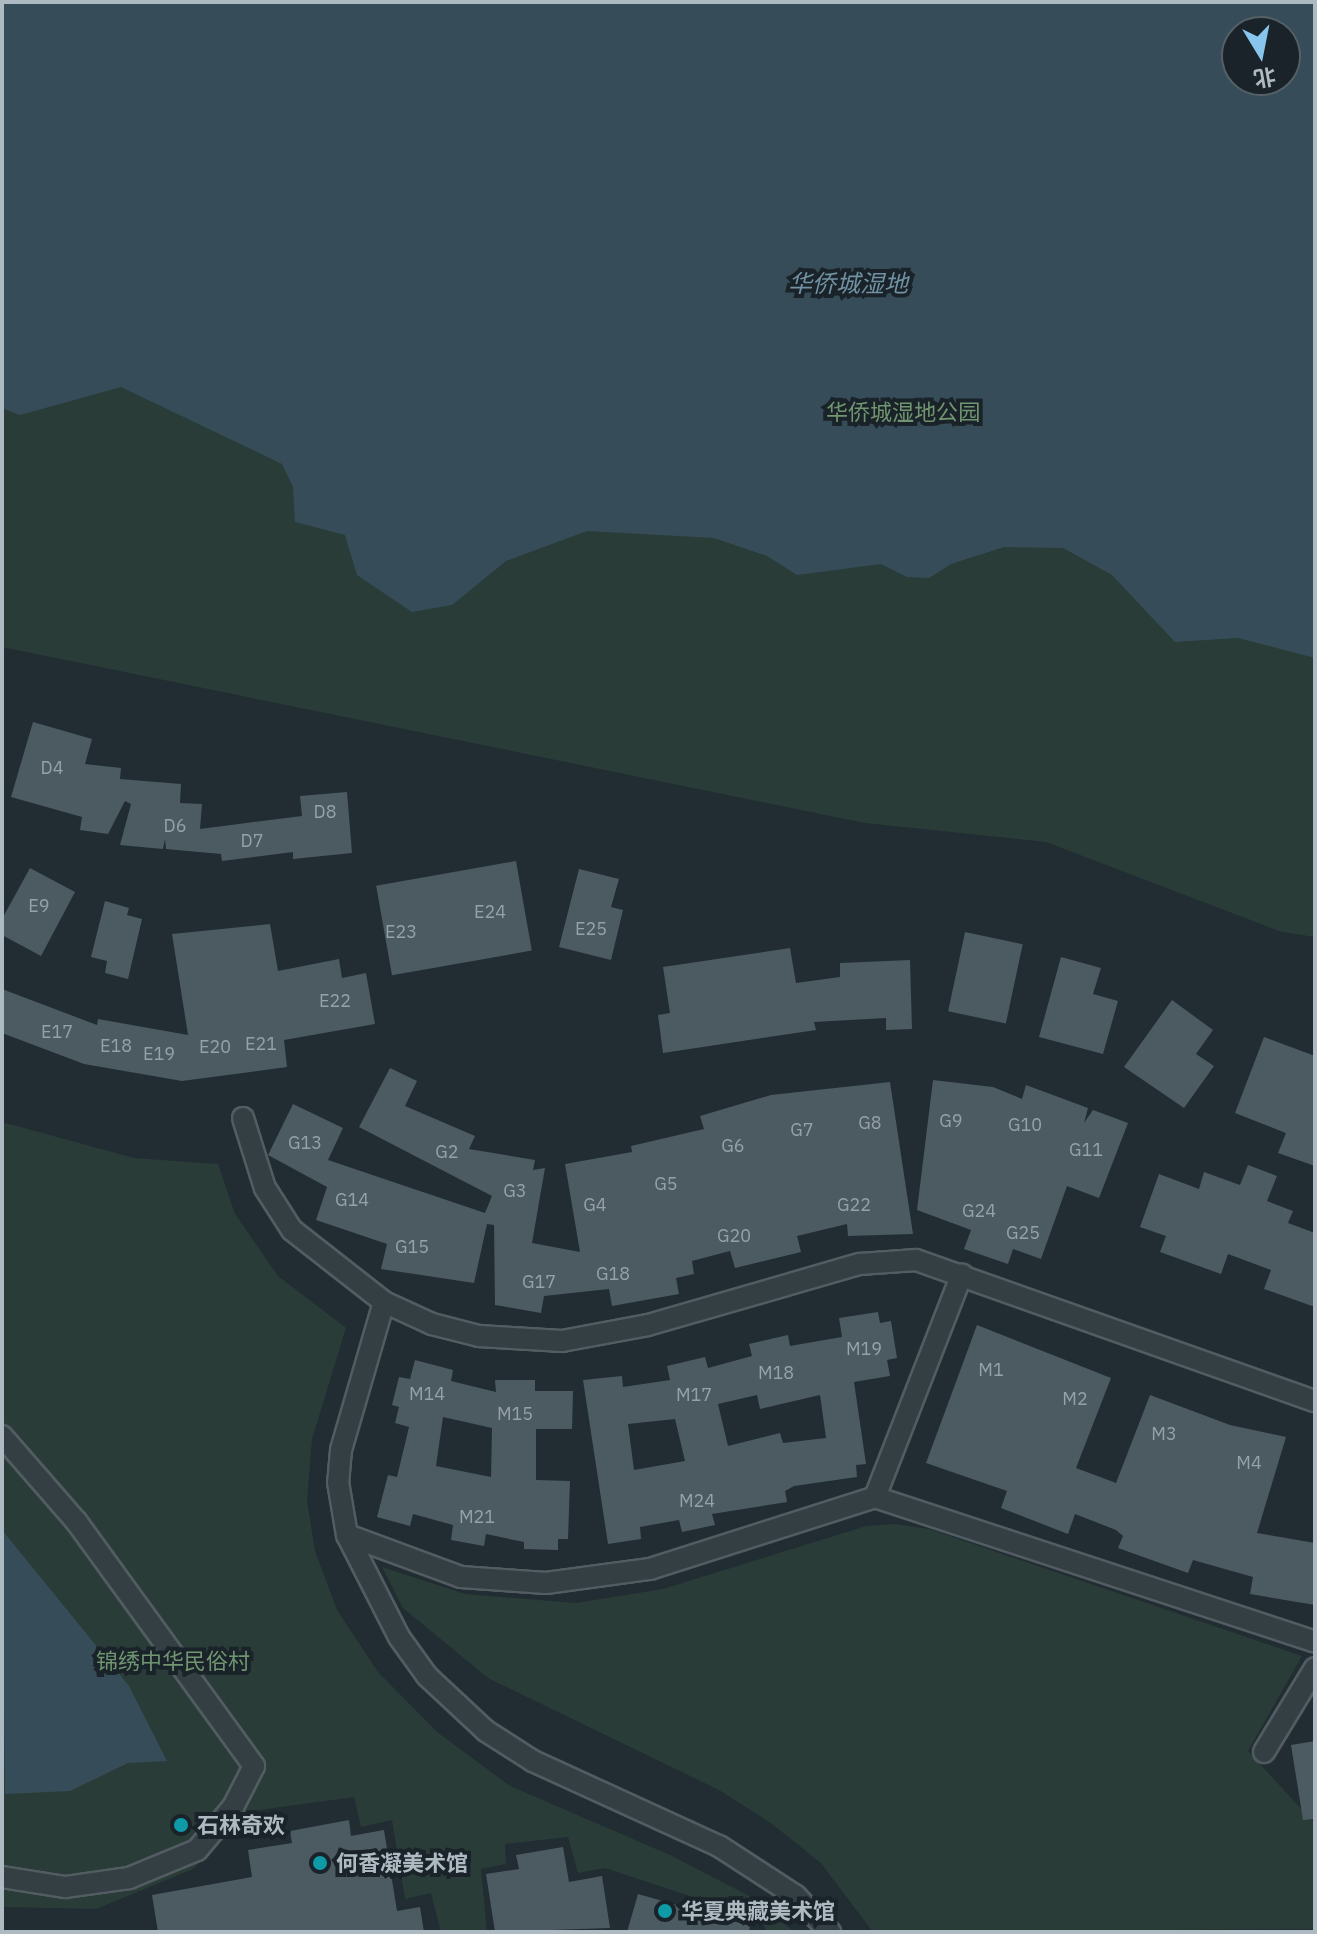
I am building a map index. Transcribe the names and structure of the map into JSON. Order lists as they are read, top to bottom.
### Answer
{
  "water": ["华侨城湿地"],
  "parks": ["华侨城湿地公园", "锦绣中华民俗村"],
  "places": ["石林奇欢", "何香凝美术馆", "华夏典藏美术馆"],
  "house_numbers": [
    "D4",
    "D8",
    "D6",
    "D7",
    "E9",
    "E24",
    "E25",
    "E23",
    "E22",
    "E17",
    "E21",
    "E18",
    "E20",
    "E19",
    "G9",
    "G8",
    "G10",
    "G7",
    "G13",
    "G6",
    "G11",
    "G2",
    "G5",
    "G3",
    "G14",
    "G4",
    "G22",
    "G24",
    "G25",
    "G20",
    "G15",
    "G18",
    "G17",
    "M19",
    "M1",
    "M18",
    "M14",
    "M17",
    "M2",
    "M15",
    "M3",
    "M4",
    "M24",
    "M21"
  ],
  "north": "bottom"
}
